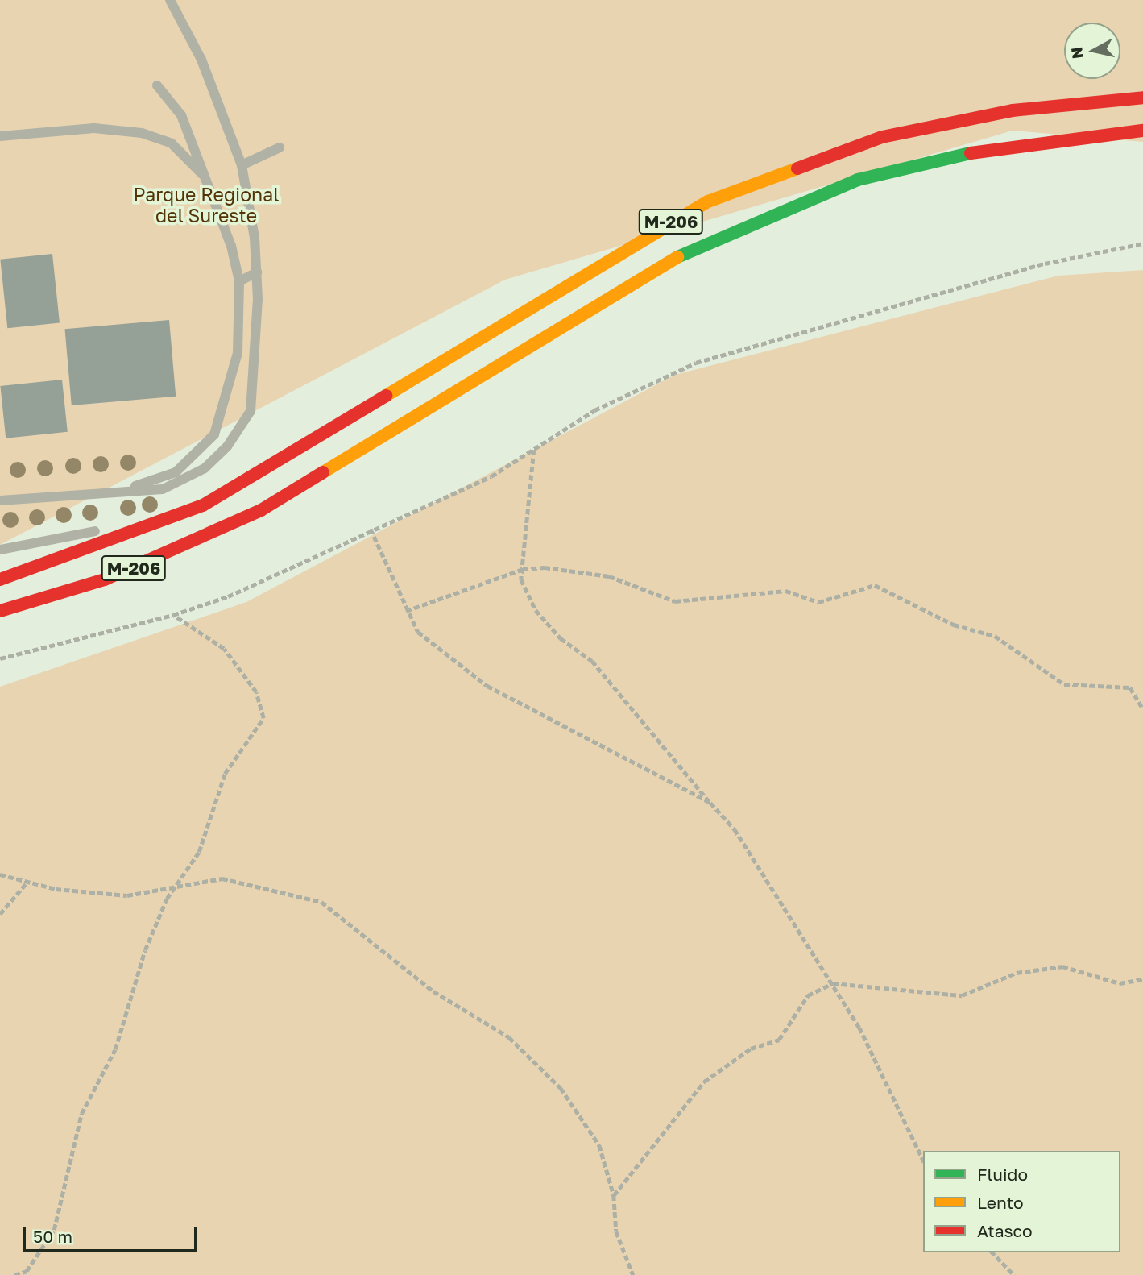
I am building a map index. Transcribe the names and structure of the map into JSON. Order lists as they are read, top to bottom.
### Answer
{
  "streets": {
    "main road": ["M-206"]
  },
  "parks": ["Parque Regional del Sureste"],
  "legend": ["Fluido", "Lento", "Atasco"],
  "scale_bar": "50 m",
  "north": "left"
}
